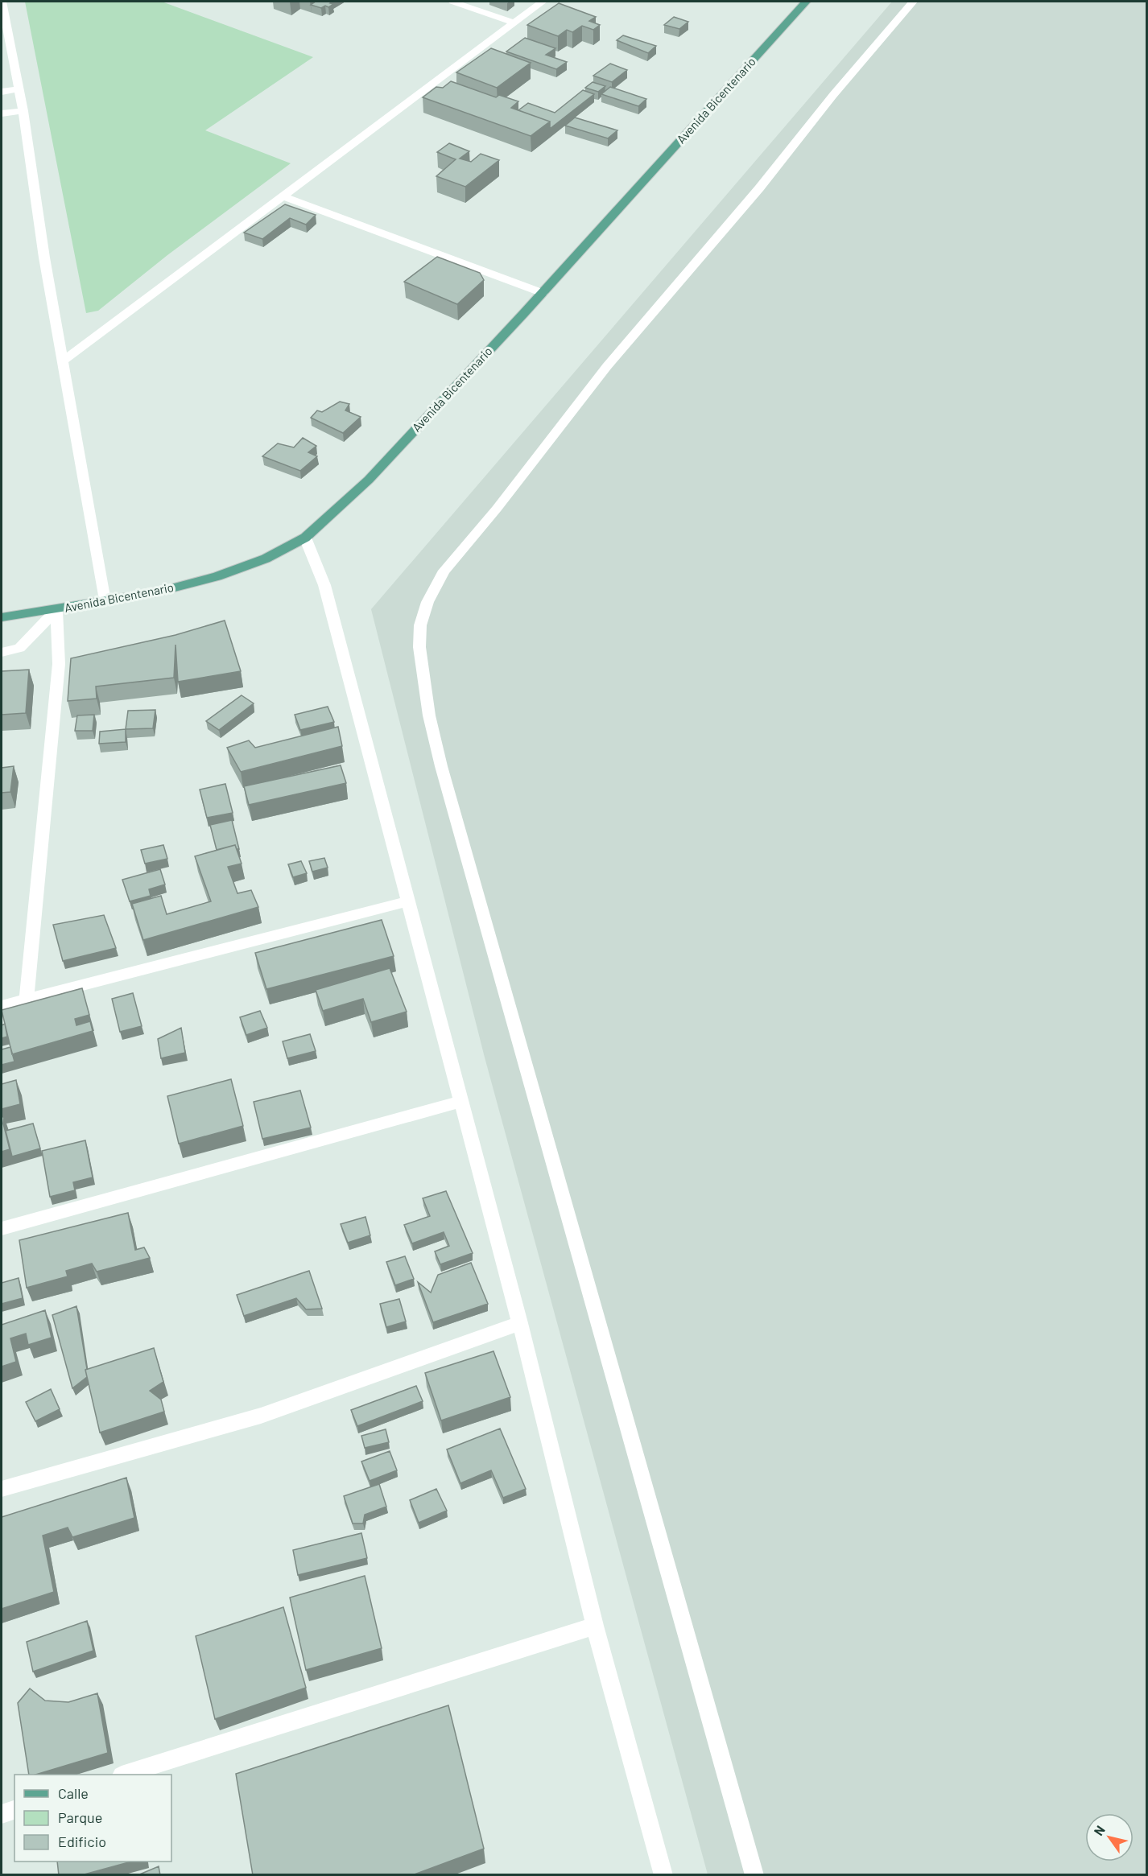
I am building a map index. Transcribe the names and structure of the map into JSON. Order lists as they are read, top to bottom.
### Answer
{
  "streets": {
    "main road": ["Avenida Bicentenario"]
  },
  "legend": ["Calle", "Parque", "Edificio"],
  "north": "top left"
}
